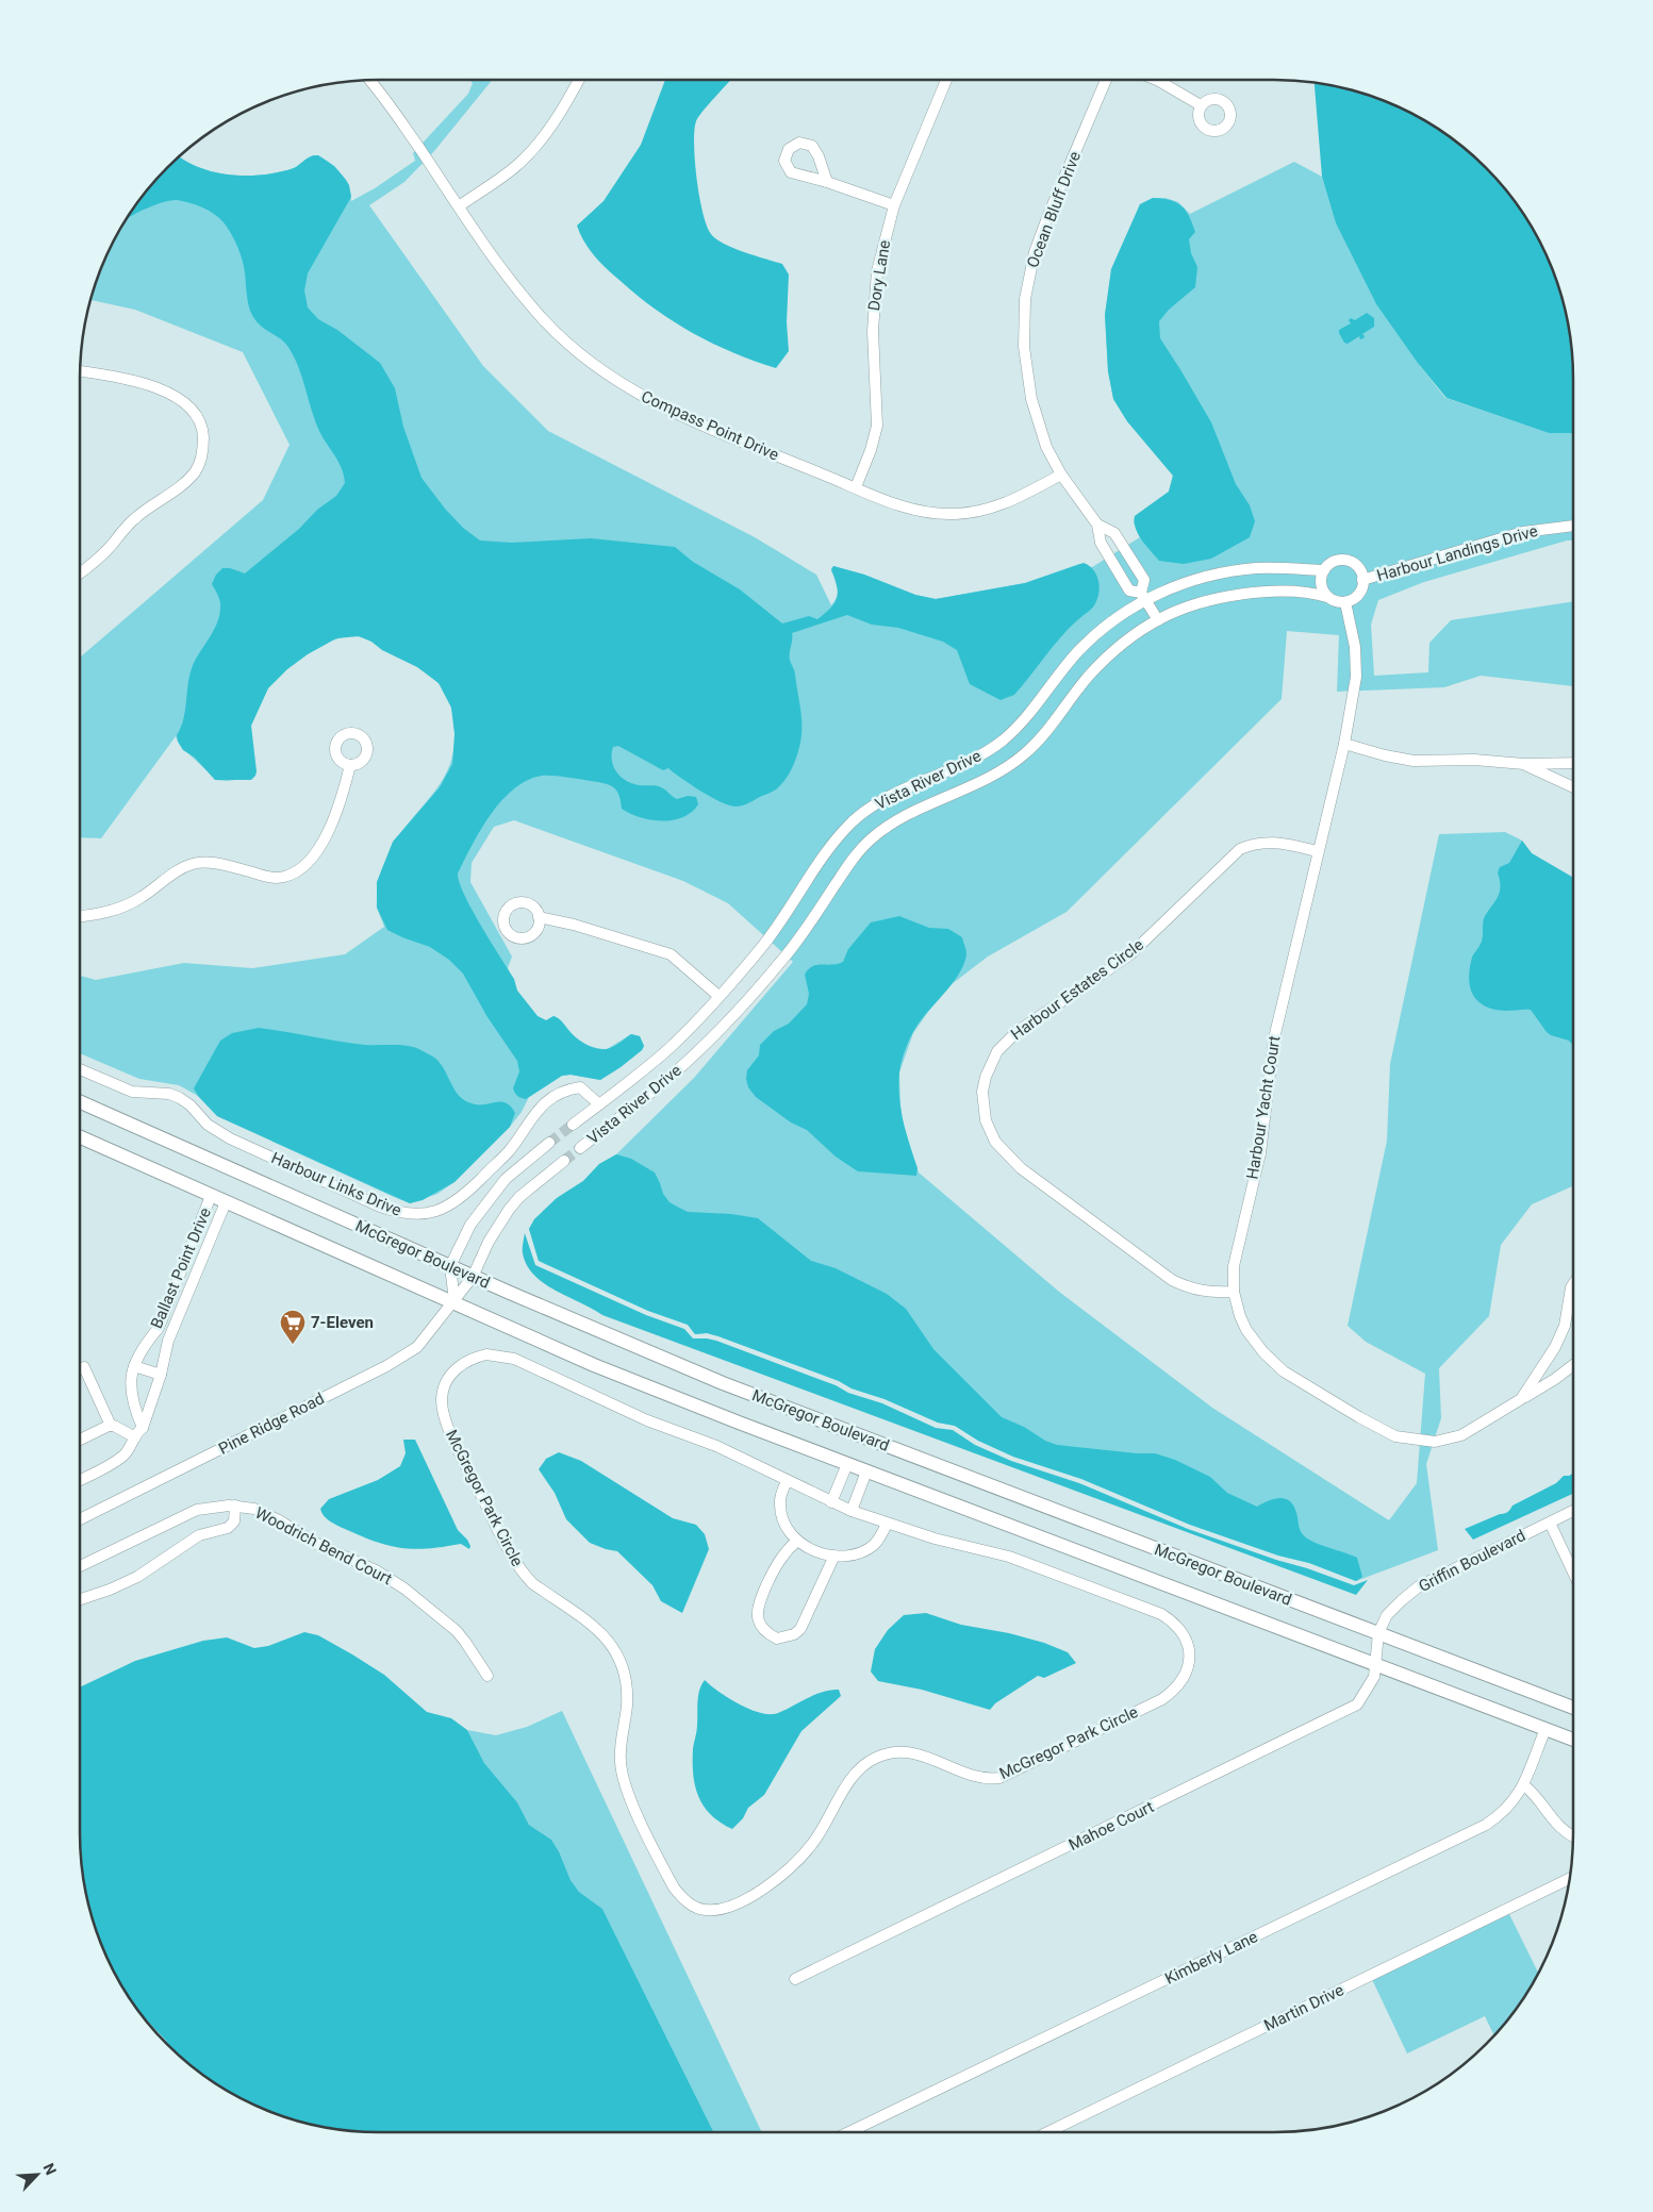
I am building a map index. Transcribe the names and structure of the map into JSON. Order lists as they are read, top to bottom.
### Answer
{
  "streets": {
    "main road": ["McGregor Boulevard"],
    "street": [
      "Ocean Bluff Drive",
      "Dory Lane",
      "Compass Point Drive",
      "Harbour Landings Drive",
      "Vista River Drive",
      "Harbour Estates Circle",
      "Harbour Yacht Court",
      "Harbour Links Drive",
      "Ballast Point Drive",
      "Pine Ridge Road",
      "McGregor Park Circle",
      "Woodrich Bend Court",
      "Griffin Boulevard",
      "Mahoe Court",
      "Kimberly Lane",
      "Martin Drive"
    ]
  },
  "crossings": [
    ["Ocean Bluff Drive", "Compass Point Drive"],
    ["Ocean Bluff Drive", "Vista River Drive"],
    ["Dory Lane", "Compass Point Drive"],
    ["Harbour Landings Drive", "Vista River Drive"],
    ["Harbour Landings Drive", "Harbour Yacht Court"],
    ["Vista River Drive", "Harbour Yacht Court"],
    ["Vista River Drive", "Harbour Links Drive"],
    ["Harbour Estates Circle", "Harbour Yacht Court"],
    ["McGregor Boulevard", "Ballast Point Drive"],
    ["McGregor Boulevard", "Pine Ridge Road"],
    ["McGregor Boulevard", "Griffin Boulevard"],
    ["McGregor Boulevard", "Mahoe Court"],
    ["McGregor Boulevard", "Kimberly Lane"],
    ["Griffin Boulevard", "Mahoe Court"]
  ],
  "places": {
    "supermarket": ["7-Eleven"]
  },
  "north": "top right"
}
